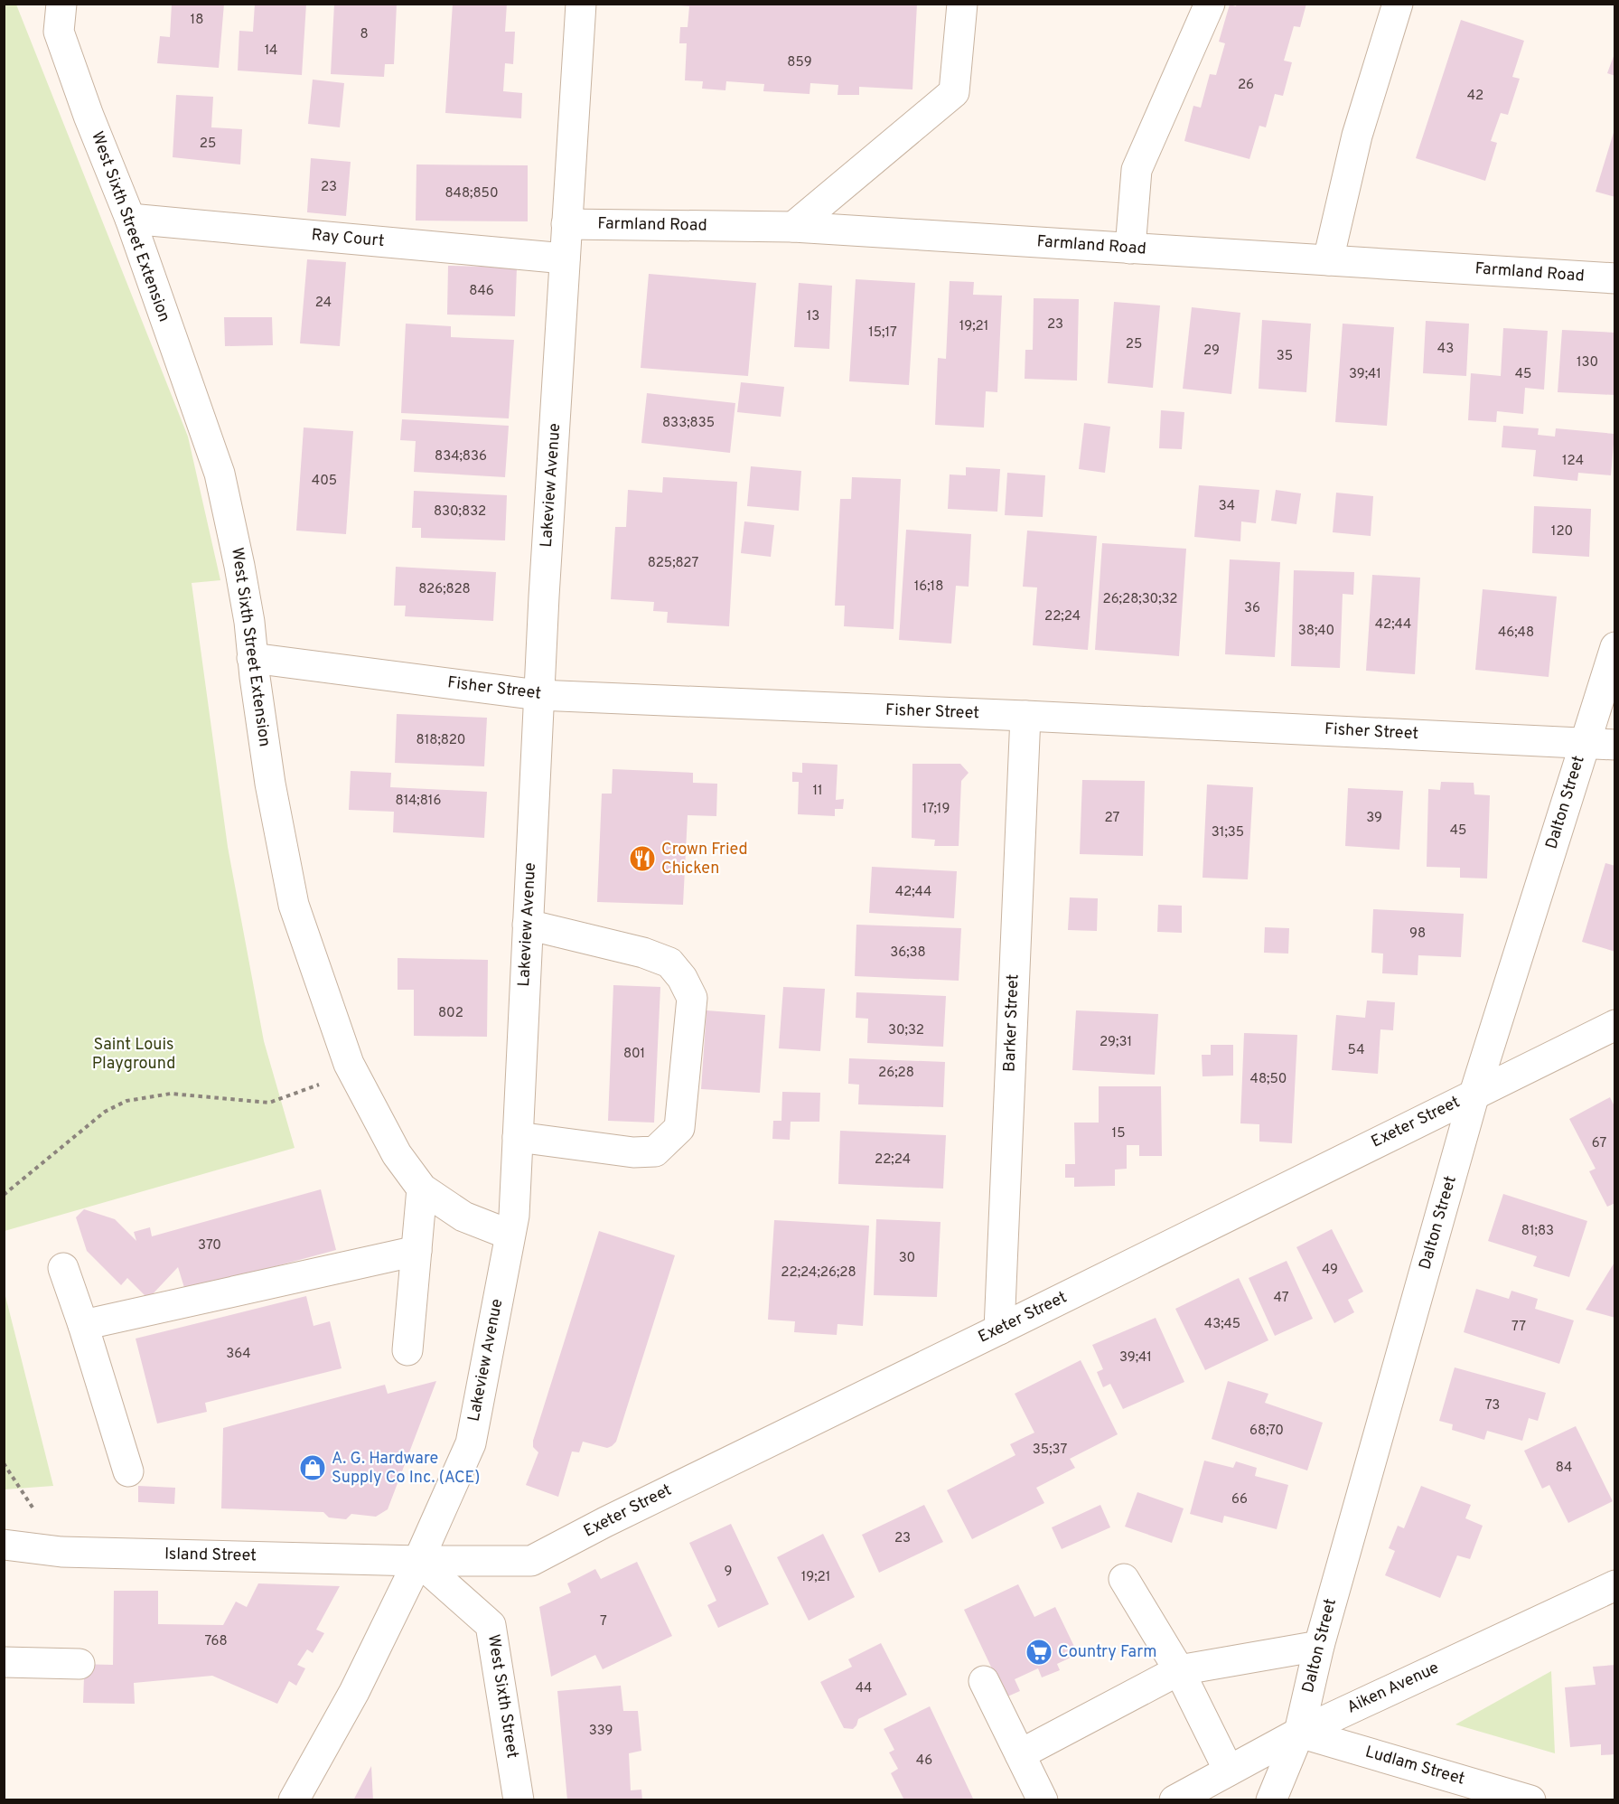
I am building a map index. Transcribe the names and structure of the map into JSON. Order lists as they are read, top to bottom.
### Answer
{
  "streets": {
    "street": [
      "Farmland Road",
      "West Sixth Street Extension",
      "Ray Court",
      "Lakeview Avenue",
      "Fisher Street",
      "Dalton Street",
      "Barker Street",
      "Exeter Street",
      "Island Street",
      "Aiken Avenue",
      "West Sixth Street",
      "Ludlam Street"
    ]
  },
  "crossings": [
    ["Farmland Road", "Lakeview Avenue"],
    ["West Sixth Street Extension", "Ray Court"],
    ["West Sixth Street Extension", "Lakeview Avenue"],
    ["West Sixth Street Extension", "Fisher Street"],
    ["Ray Court", "Lakeview Avenue"],
    ["Lakeview Avenue", "Fisher Street"],
    ["Lakeview Avenue", "Exeter Street"],
    ["Lakeview Avenue", "Island Street"],
    ["Lakeview Avenue", "West Sixth Street"],
    ["Fisher Street", "Dalton Street"],
    ["Fisher Street", "Barker Street"],
    ["Dalton Street", "Exeter Street"],
    ["Dalton Street", "Aiken Avenue"],
    ["Dalton Street", "Ludlam Street"],
    ["Barker Street", "Exeter Street"],
    ["Exeter Street", "Island Street"],
    ["Exeter Street", "West Sixth Street"],
    ["Island Street", "West Sixth Street"],
    ["Aiken Avenue", "Ludlam Street"]
  ],
  "parks": ["Saint Louis Playground"],
  "places": {
    "restaurant": ["Crown Fried Chicken"],
    "shop": ["A. G. Hardware Supply Co Inc. (ACE)"],
    "supermarket": ["Country Farm"]
  },
  "house_numbers": [
    "18",
    "8",
    "14",
    "859",
    "26",
    "42",
    "25",
    "23",
    "848;850",
    "846",
    "24",
    "13",
    "23",
    "19;21",
    "15;17",
    "25",
    "43",
    "29",
    "35",
    "130",
    "39;41",
    "45",
    "833;835",
    "834;836",
    "124",
    "405",
    "34",
    "830;832",
    "120",
    "825;827",
    "16;18",
    "826;828",
    "26;28;30;32",
    "36",
    "22;24",
    "42;44",
    "38;40",
    "46;48",
    "818;820",
    "11",
    "814;816",
    "17;19",
    "27",
    "39",
    "45",
    "31;35",
    "42;44",
    "98",
    "36;38",
    "802",
    "30;32",
    "29;31",
    "54",
    "801",
    "26;28",
    "48;50",
    "15",
    "67",
    "22;24",
    "81;83",
    "370",
    "30",
    "49",
    "22;24;26;28",
    "47",
    "43;45",
    "77",
    "364",
    "39;41",
    "73",
    "68;70",
    "35;37",
    "84",
    "66",
    "23",
    "9",
    "19;21",
    "7",
    "768",
    "44",
    "339",
    "46"
  ]
}
